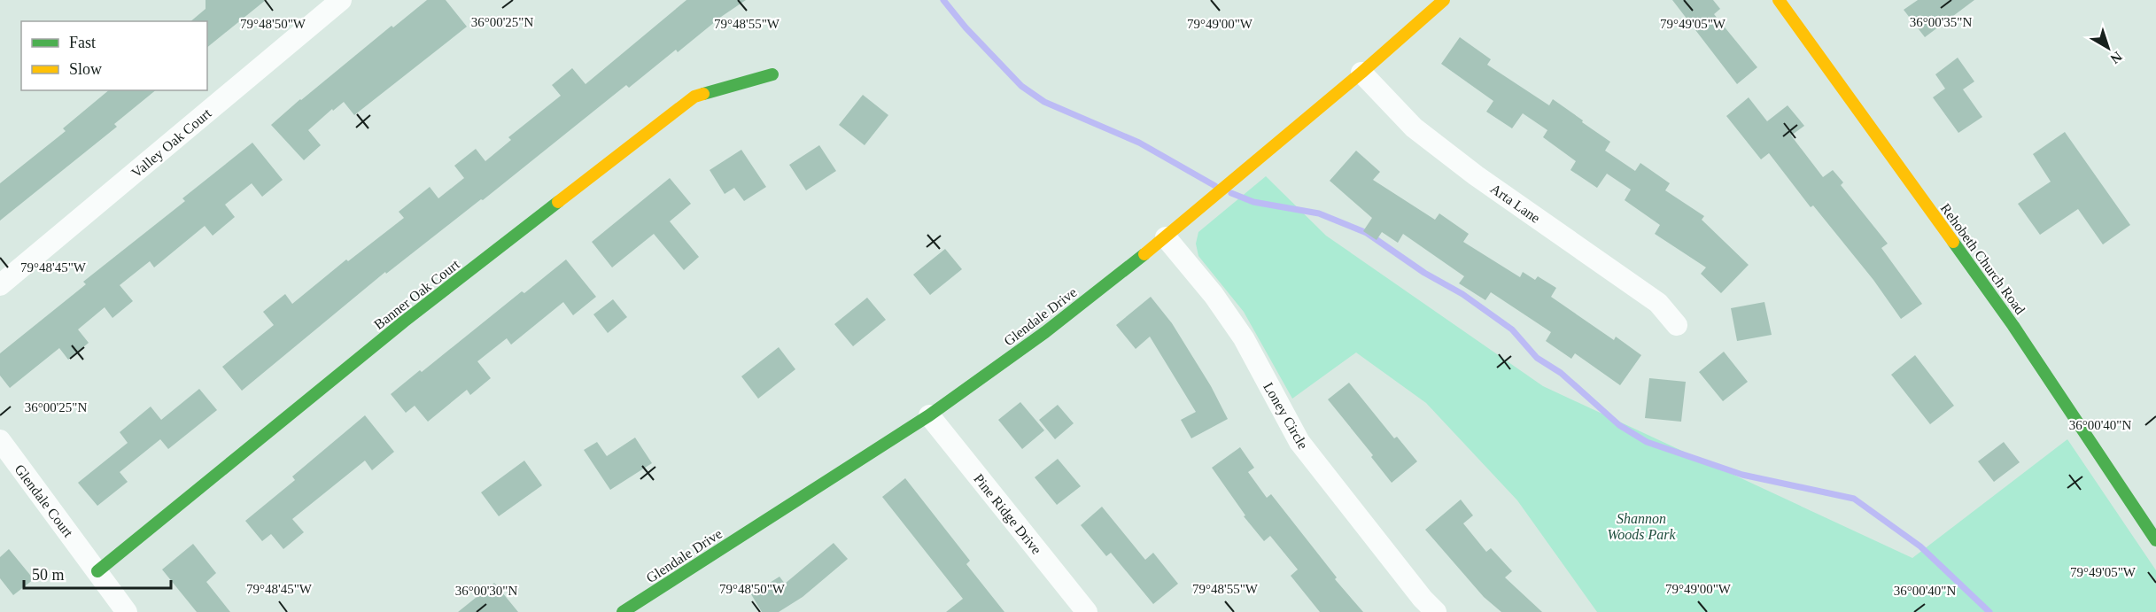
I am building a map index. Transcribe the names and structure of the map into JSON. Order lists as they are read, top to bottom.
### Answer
{
  "streets": {
    "street": [
      "Valley Oak Court",
      "Arta Lane",
      "Rehobeth Church Road",
      "Banner Oak Court",
      "Glendale Drive",
      "Loney Circle",
      "Glendale Court",
      "Pine Ridge Drive"
    ]
  },
  "crossings": [
    ["Arta Lane", "Glendale Drive"],
    ["Banner Oak Court", "Glendale Court"],
    ["Glendale Drive", "Loney Circle"],
    ["Glendale Drive", "Pine Ridge Drive"]
  ],
  "parks": ["Shannon Woods Park"],
  "legend": ["Fast", "Slow"],
  "scale_bar": "50 m",
  "north": "bottom right",
  "coordinates": [
    "36°00'25\"N",
    "36°00'35\"N",
    "79°49'05\"W",
    "79°48'50\"W",
    "79°48'55\"W",
    "79°49'00\"W",
    "79°48'45\"W",
    "36°00'40\"N",
    "36°00'30\"N"
  ]
}
